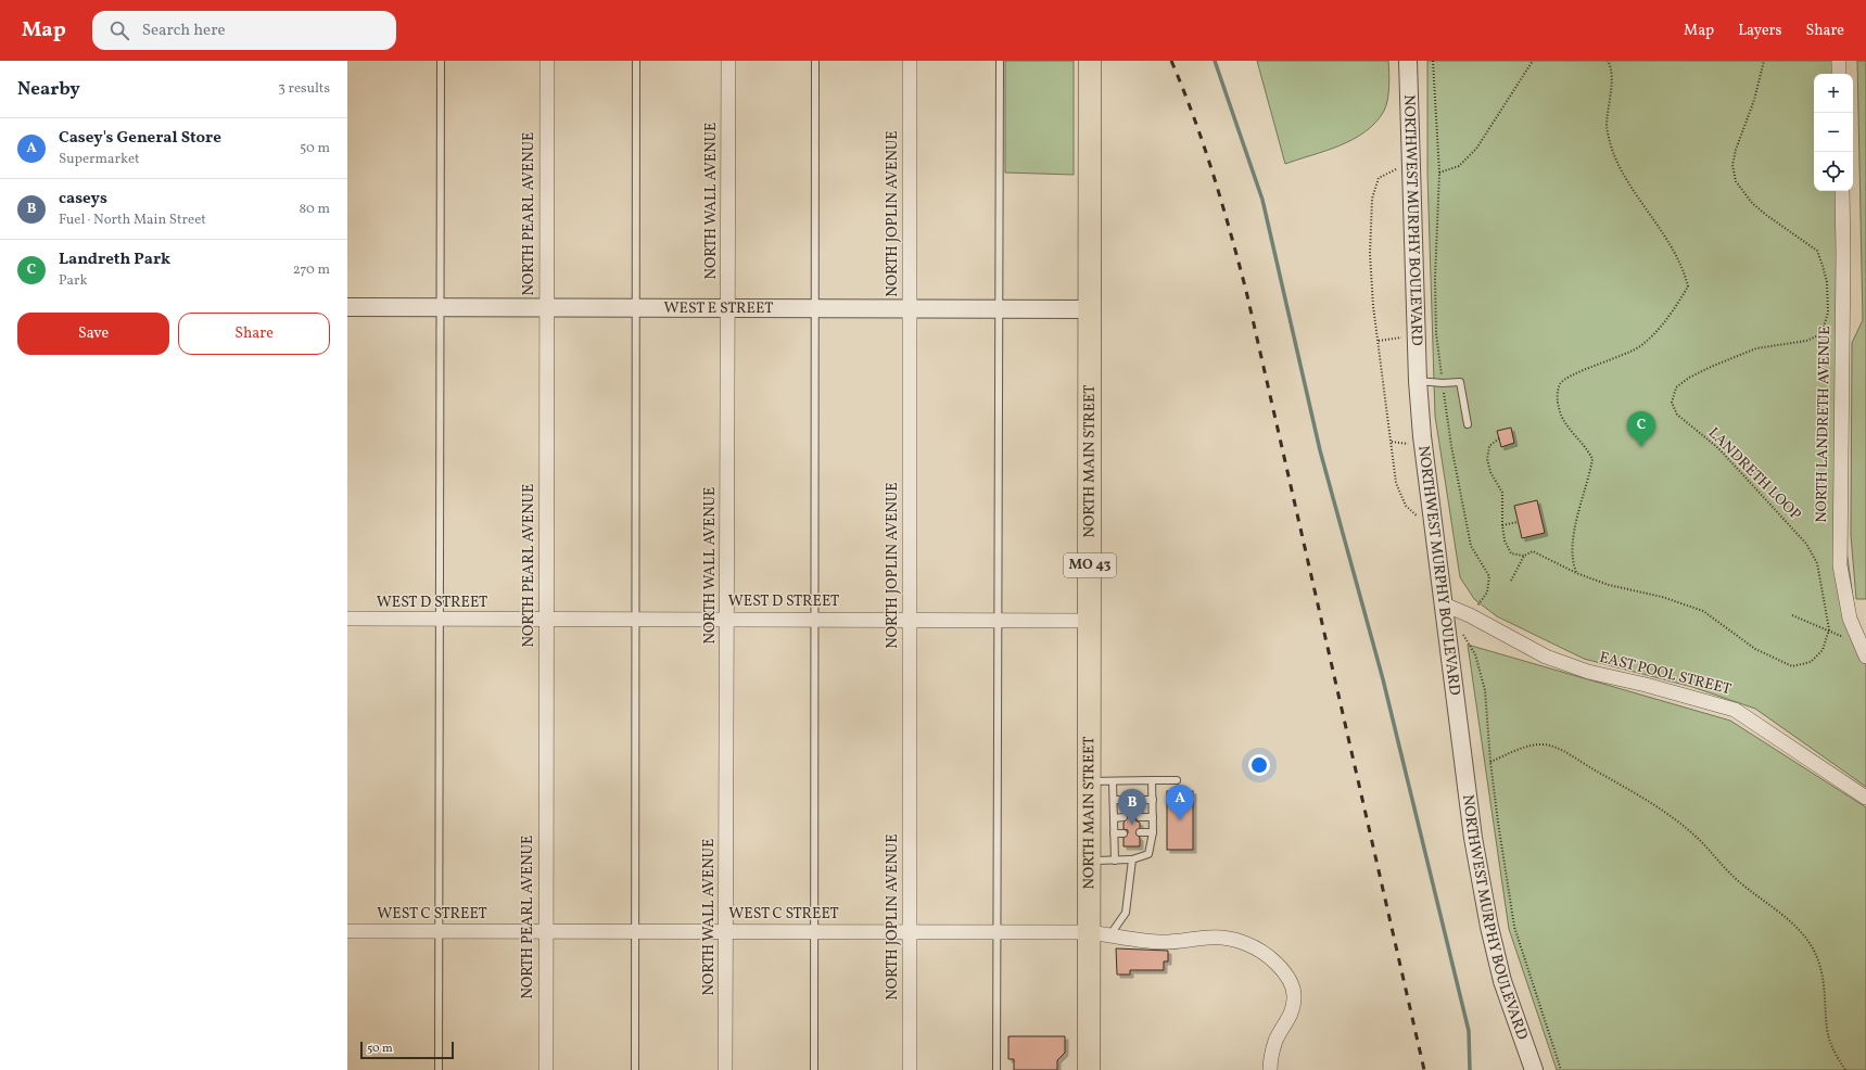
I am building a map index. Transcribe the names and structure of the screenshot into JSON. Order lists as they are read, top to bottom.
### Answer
{
  "streets": {
    "main road": ["NORTH MAIN STREET", "MO 43"],
    "street": [
      "NORTH WALL AVENUE",
      "NORTH PEARL AVENUE",
      "NORTH JOPLIN AVENUE",
      "NORTHWEST MURPHY BOULEVARD",
      "WEST E STREET",
      "NORTH LANDRETH AVENUE",
      "WEST D STREET",
      "EAST POOL STREET",
      "WEST C STREET"
    ],
    "path": ["LANDRETH LOOP"]
  },
  "crossings": [
    ["NORTH WALL AVENUE", "WEST E STREET"],
    ["NORTH WALL AVENUE", "WEST D STREET"],
    ["NORTH WALL AVENUE", "WEST C STREET"],
    ["NORTH PEARL AVENUE", "WEST E STREET"],
    ["NORTH PEARL AVENUE", "WEST D STREET"],
    ["NORTH PEARL AVENUE", "WEST C STREET"],
    ["NORTH JOPLIN AVENUE", "WEST E STREET"],
    ["NORTH JOPLIN AVENUE", "WEST D STREET"],
    ["NORTH JOPLIN AVENUE", "WEST C STREET"],
    ["NORTHWEST MURPHY BOULEVARD", "EAST POOL STREET"],
    ["WEST E STREET", "NORTH MAIN STREET"],
    ["NORTH MAIN STREET", "WEST D STREET"],
    ["NORTH MAIN STREET", "WEST C STREET"]
  ],
  "scale_bar": "50 m",
  "page": {
    "header": "Map",
    "search": "Search here",
    "nav": ["Map", "Layers", "Share"],
    "heading": ["Nearby", "3 results"],
    "map_buttons": ["+", "−"],
    "list": [
      {
        "mark": "A",
        "name": "Casey's General Store",
        "note": "Supermarket",
        "value": "50 m"
      },
      {
        "mark": "B",
        "name": "caseys",
        "note": "Fuel · North Main Street",
        "value": "80 m"
      },
      {
        "mark": "C",
        "name": "Landreth Park",
        "note": "Park",
        "value": "270 m"
      }
    ],
    "buttons": ["Save", "Share"],
    "pins": ["C", "A", "B"],
    "scale": "50 m"
  }
}
